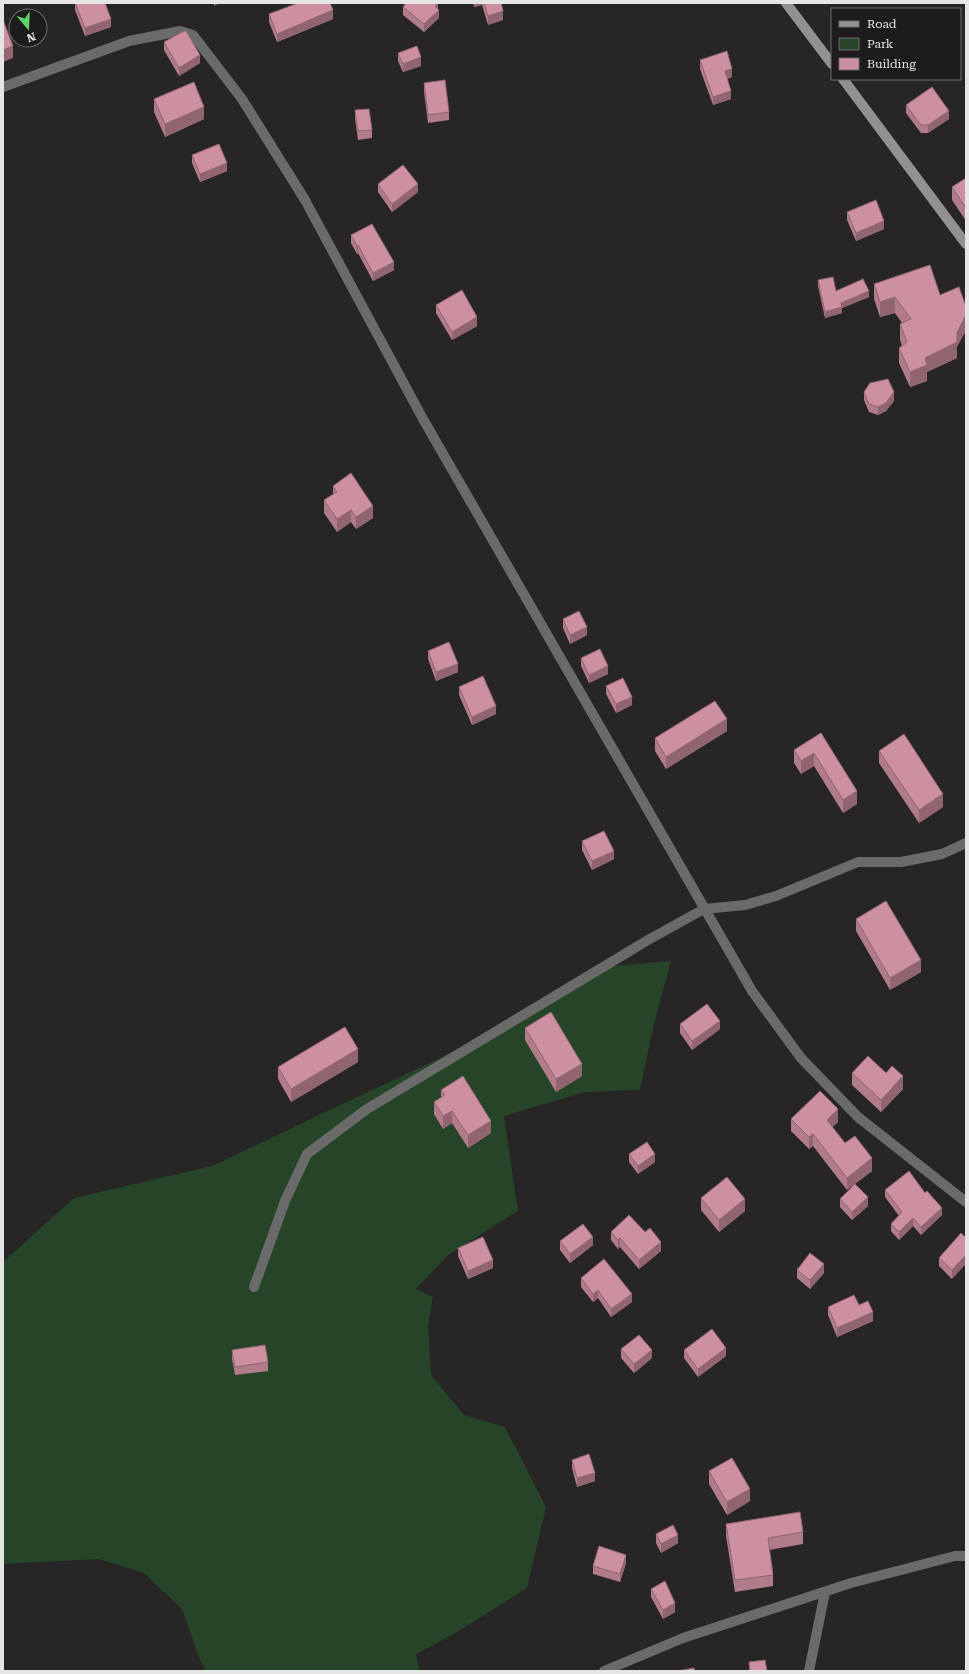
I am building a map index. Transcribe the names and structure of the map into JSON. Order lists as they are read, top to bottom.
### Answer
{
  "legend": ["Road", "Park", "Building"],
  "north": "bottom"
}
